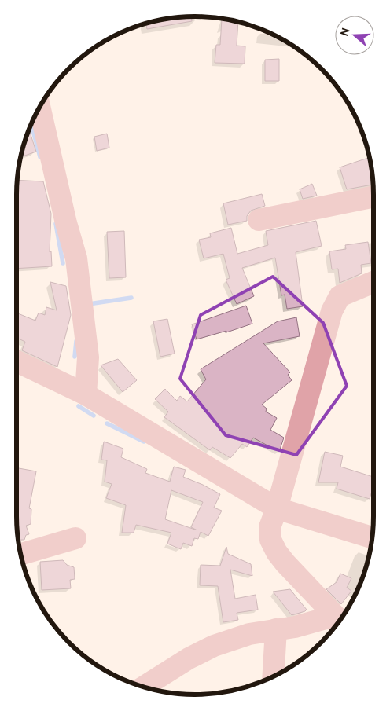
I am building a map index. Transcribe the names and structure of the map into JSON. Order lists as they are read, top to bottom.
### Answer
{
  "north": "left"
}
